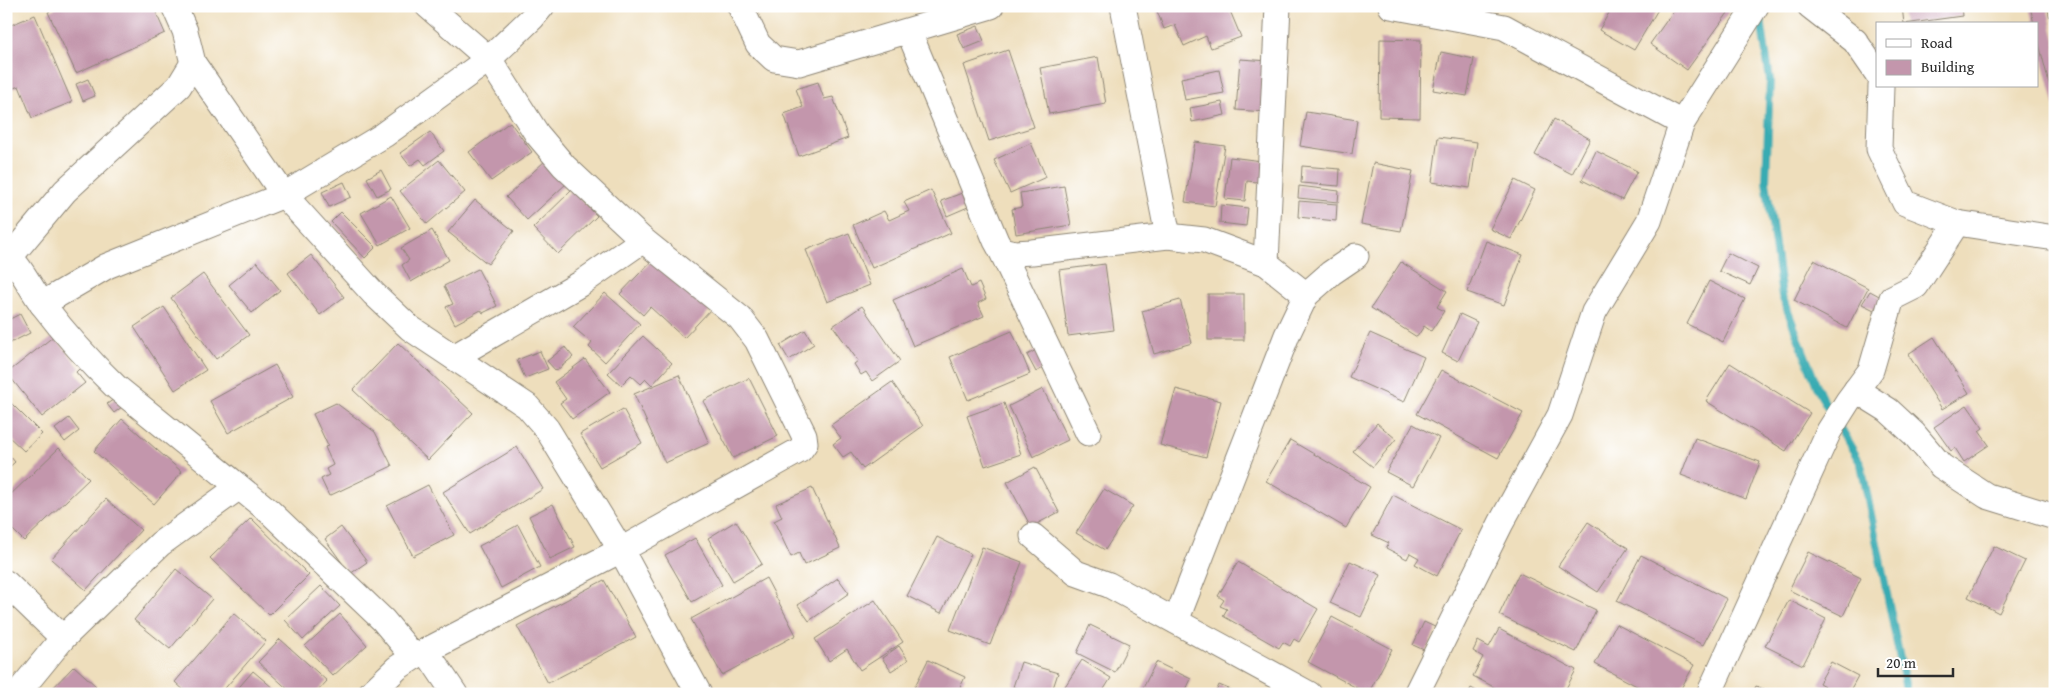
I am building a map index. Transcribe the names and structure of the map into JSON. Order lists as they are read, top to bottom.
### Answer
{
  "legend": ["Road", "Building"],
  "scale_bar": "20 m"
}
